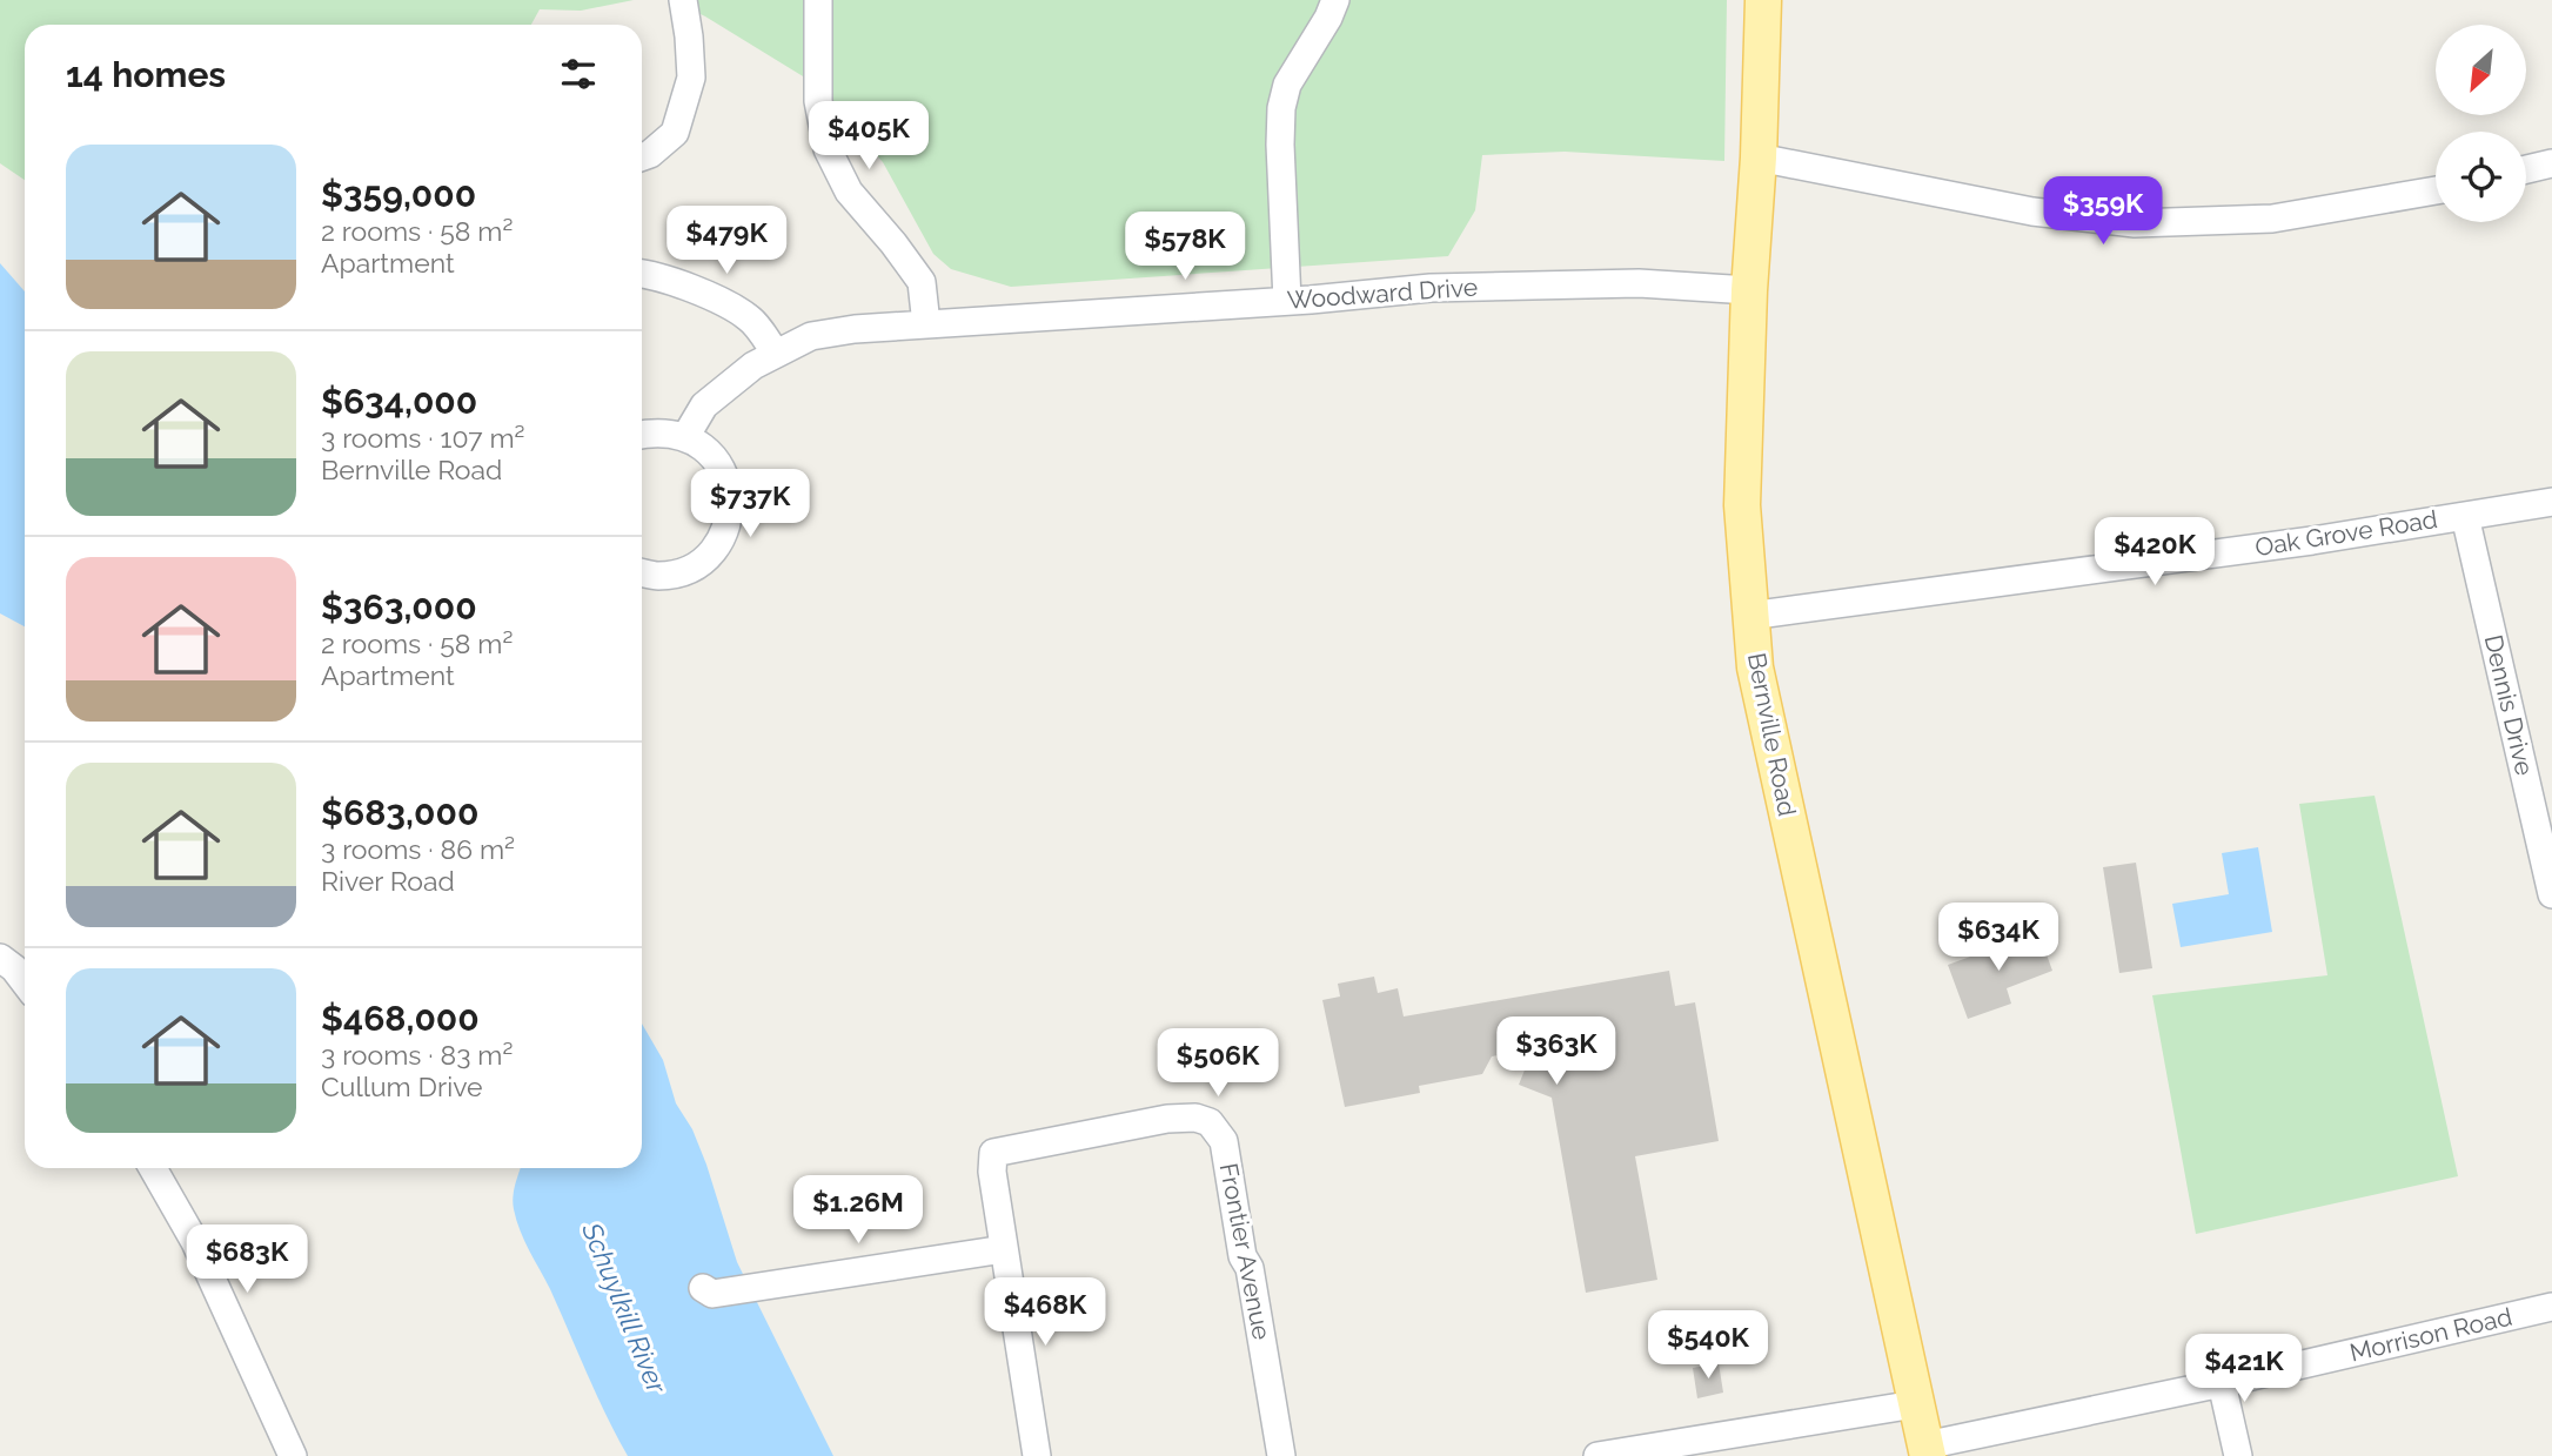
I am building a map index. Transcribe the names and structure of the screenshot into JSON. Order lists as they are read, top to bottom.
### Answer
{
  "streets": {
    "main road": ["Bernville Road"],
    "street": [
      "Woodward Drive",
      "Oak Grove Road",
      "Dennis Drive",
      "Frontier Avenue",
      "Morrison Road"
    ]
  },
  "crossings": [
    ["Woodward Drive", "Bernville Road"],
    ["Oak Grove Road", "Dennis Drive"],
    ["Oak Grove Road", "Bernville Road"],
    ["Bernville Road", "Morrison Road"]
  ],
  "water": ["Schuylkill River"],
  "north": "bottom left",
  "page": {
    "heading": "14 homes",
    "price": [
      "$405K",
      "$359K",
      "$479K",
      "$578K",
      "$737K",
      "$420K",
      "$634K",
      "$363K",
      "$506K",
      "$1.26M",
      "$683K",
      "$468K",
      "$540K",
      "$421K"
    ],
    "list": [
      {
        "name": "$359,000",
        "note": "2 rooms · 58 m² · Apartment"
      },
      {
        "name": "$634,000",
        "note": "3 rooms · 107 m² · Bernville Road"
      },
      {
        "name": "$363,000",
        "note": "2 rooms · 58 m² · Apartment"
      },
      {
        "name": "$683,000",
        "note": "3 rooms · 86 m² · River Road"
      },
      {
        "name": "$468,000",
        "note": "3 rooms · 83 m² · Cullum Drive"
      }
    ]
  }
}
